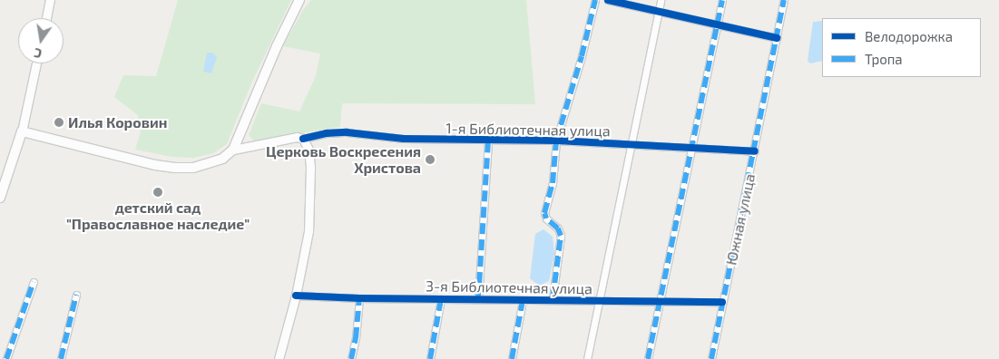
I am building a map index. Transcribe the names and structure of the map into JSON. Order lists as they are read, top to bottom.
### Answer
{
  "streets": {
    "street": ["1-я Библиотечная улица", "Южная улица", "3-я Библиотечная улица"]
  },
  "crossings": [
    ["1-я Библиотечная улица", "Южная улица"],
    ["Южная улица", "3-я Библиотечная улица"]
  ],
  "places": ["Илья Коровин", "Церковь Воскресения Христова", "детский сад \"Православное наследие\""],
  "legend": ["Велодорожка", "Тропа"],
  "north": "bottom"
}
